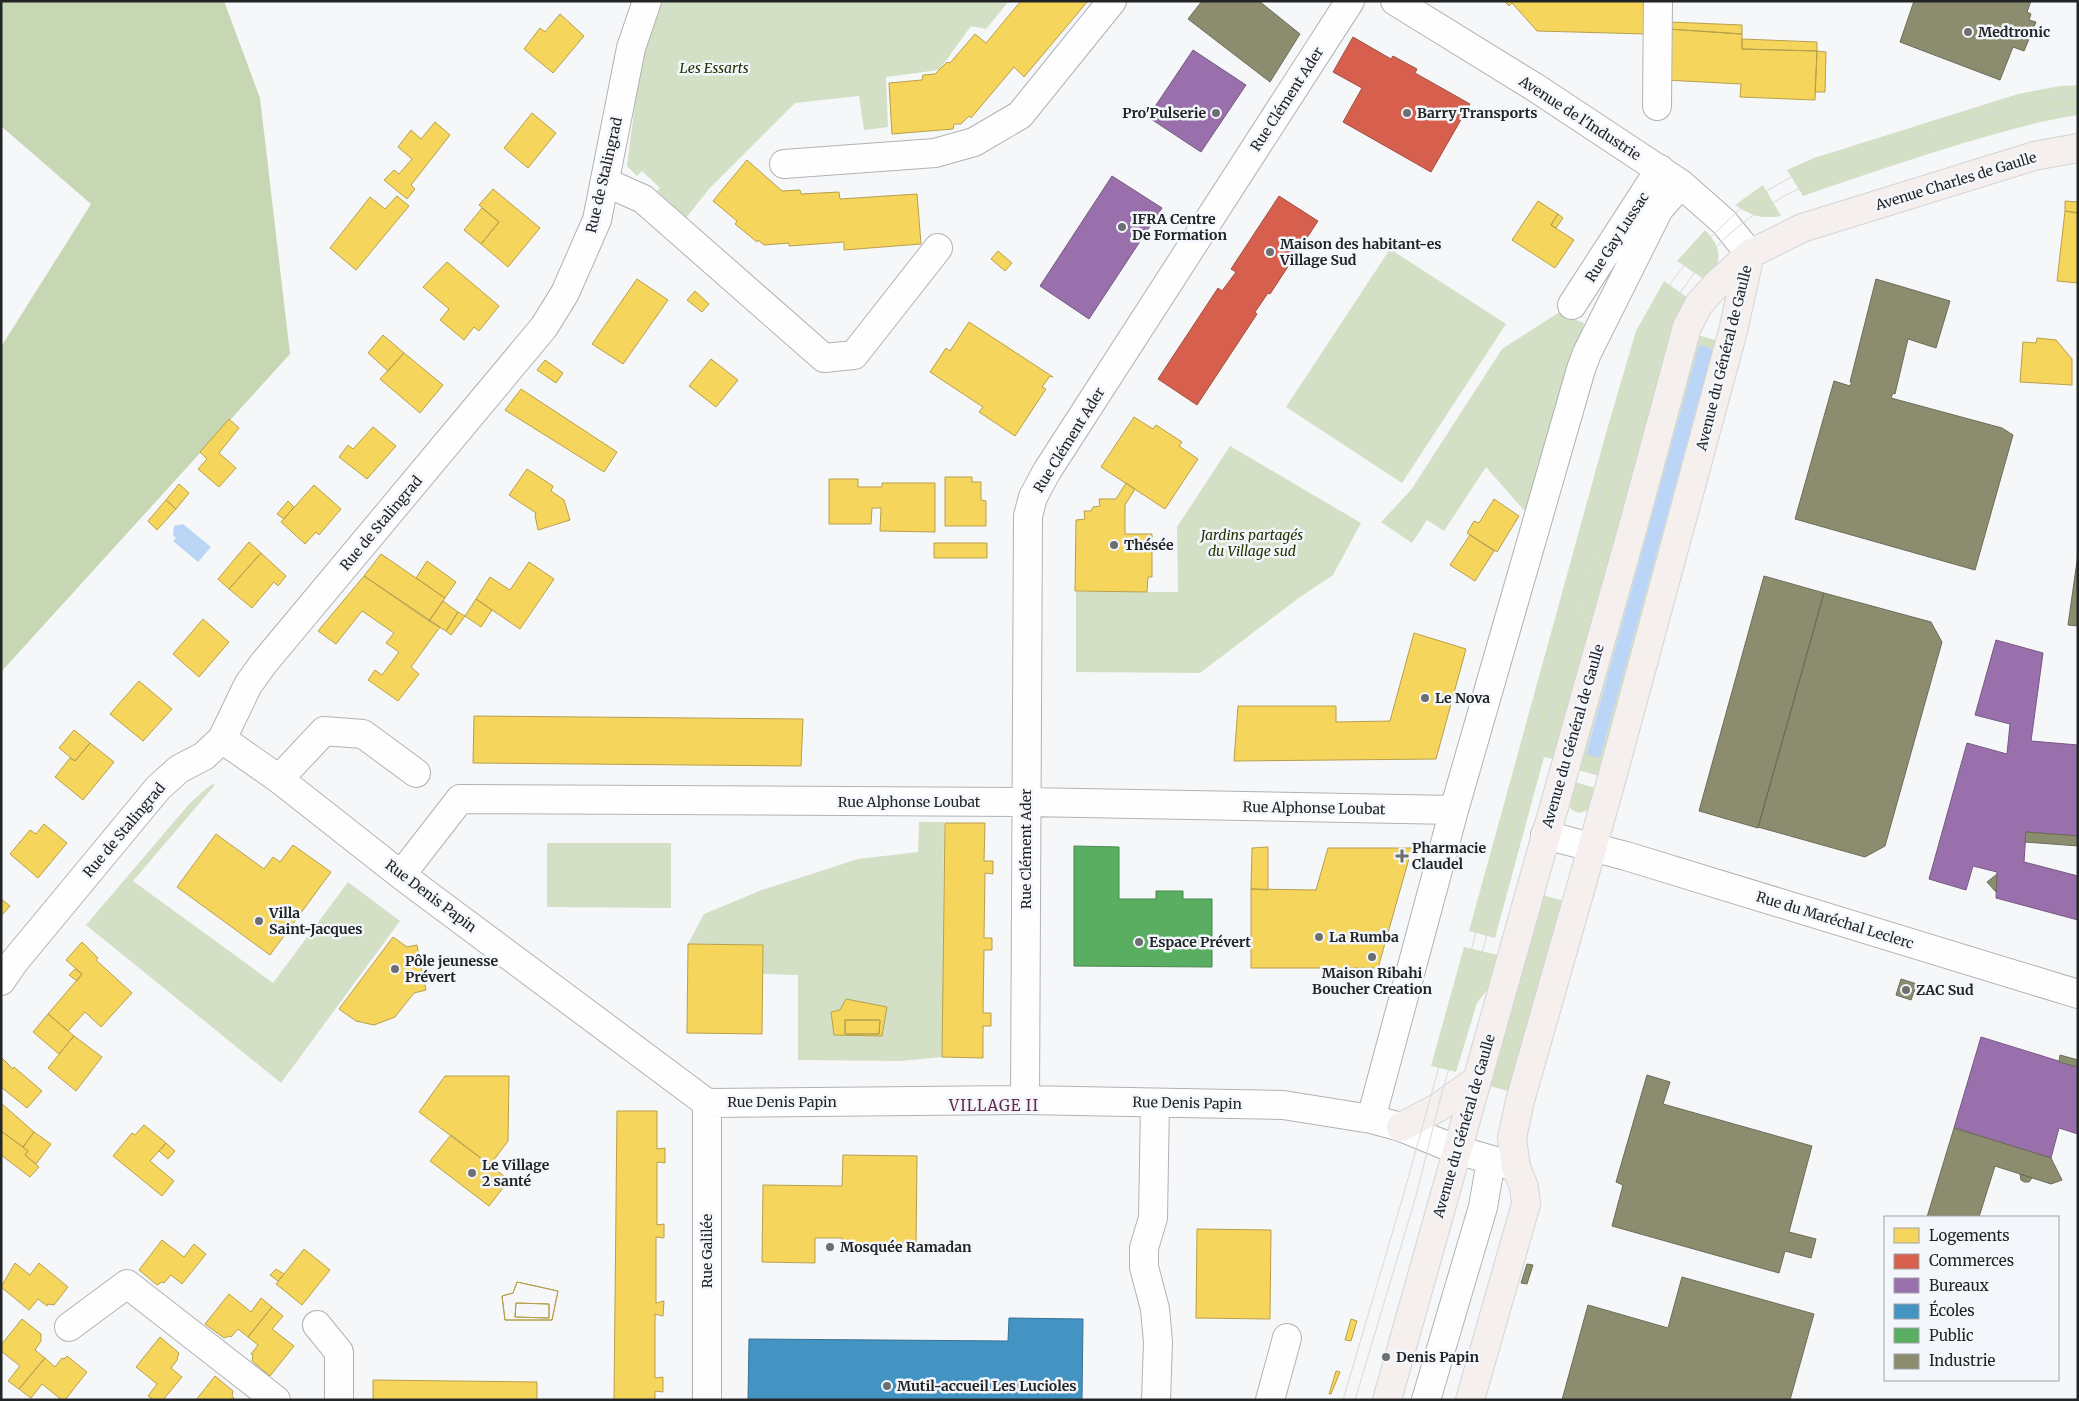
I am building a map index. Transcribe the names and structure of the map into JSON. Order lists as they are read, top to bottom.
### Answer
{
  "streets": {
    "main road": ["Avenue Charles de Gaulle", "Avenue du Général de Gaulle"],
    "street": [
      "Rue Clément Ader",
      "Avenue de l'Industrie",
      "Rue de Stalingrad",
      "Rue Gay Lussac",
      "Rue Alphonse Loubat",
      "Rue Denis Papin",
      "Rue du Maréchal Leclerc",
      "Rue Galilée"
    ]
  },
  "crossings": [
    ["Rue Clément Ader", "Rue Alphonse Loubat"],
    ["Rue Clément Ader", "Rue Denis Papin"],
    ["Avenue de l'Industrie", "Avenue Charles de Gaulle"],
    ["Avenue de l'Industrie", "Rue Gay Lussac"],
    ["Avenue de l'Industrie", "Avenue du Général de Gaulle"],
    ["Rue de Stalingrad", "Rue Denis Papin"],
    ["Avenue Charles de Gaulle", "Avenue du Général de Gaulle"],
    ["Avenue du Général de Gaulle", "Rue Denis Papin"],
    ["Avenue du Général de Gaulle", "Rue du Maréchal Leclerc"],
    ["Rue Alphonse Loubat", "Rue Denis Papin"],
    ["Rue Denis Papin", "Rue Galilée"]
  ],
  "districts": ["VILLAGE II"],
  "parks": ["Les Essarts", "Jardins partagés du Village sud"],
  "places": {
    "other": [
      "Medtronic",
      "Pro'Pulserie",
      "Barry Transports",
      "IFRA Centre De Formation",
      "Maison des habitant-es Village Sud",
      "Thésée",
      "Le Nova",
      "Villa Saint-Jacques",
      "La Rumba",
      "Espace Prévert",
      "Maison Ribahi Boucher Creation",
      "Pôle jeunesse Prévert",
      "ZAC Sud",
      "Le Village 2 santé",
      "Mosquée Ramadan",
      "Denis Papin",
      "Mutil-accueil Les Lucioles"
    ],
    "health": ["Pharmacie Claudel"]
  },
  "legend": [
    "Logements",
    "Commerces",
    "Bureaux",
    "Écoles",
    "Public",
    "Industrie"
  ]
}
